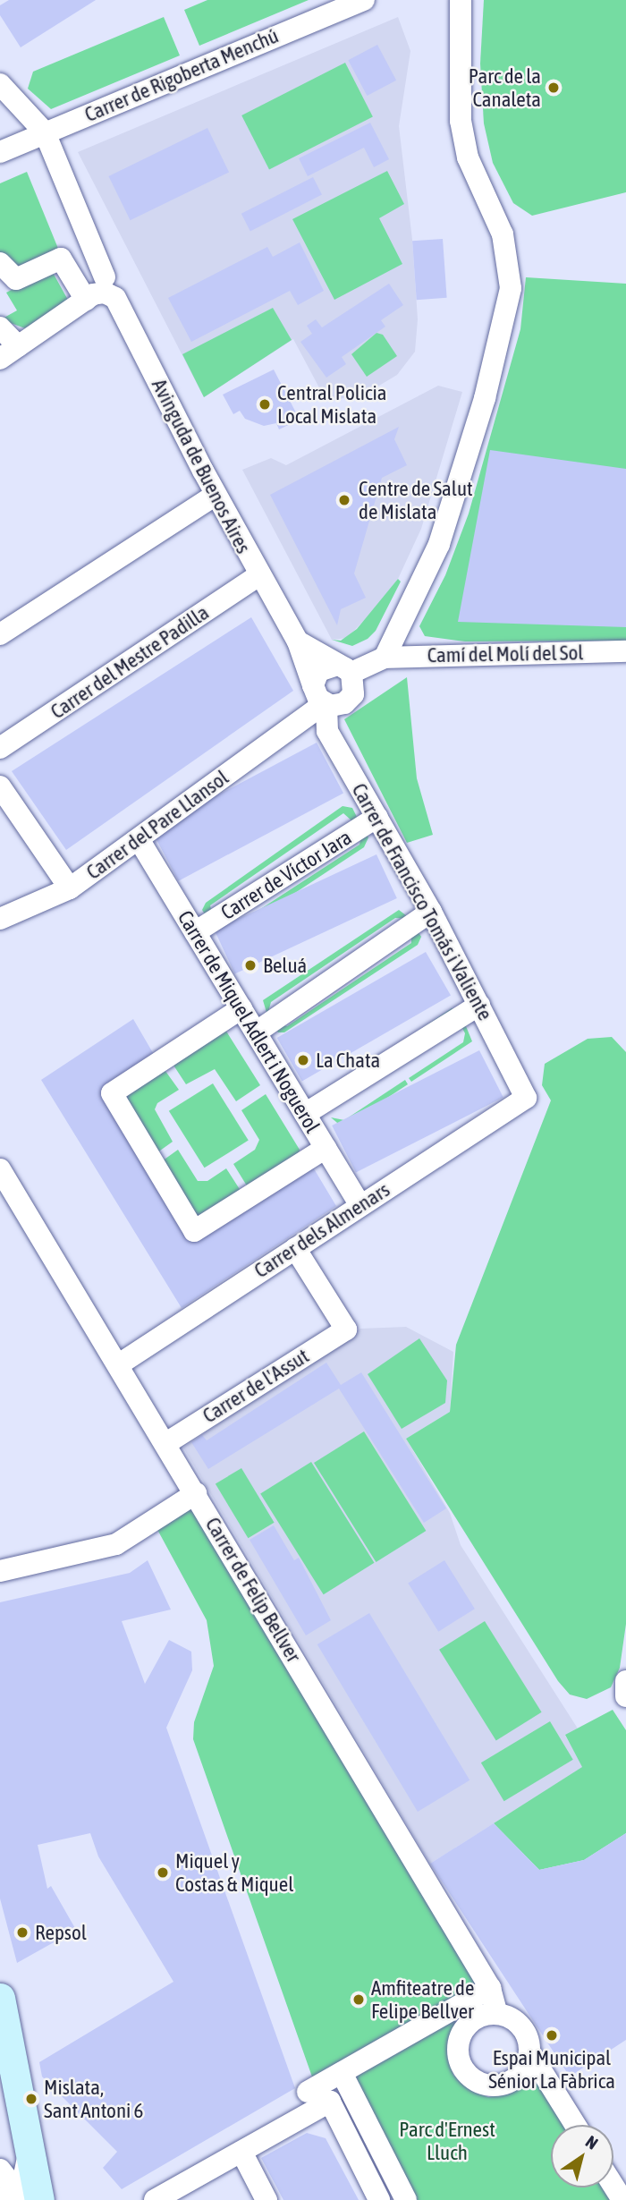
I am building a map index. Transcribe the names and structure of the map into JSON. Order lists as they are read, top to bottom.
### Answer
{
  "streets": {
    "street": [
      "Carrer de Rigoberta Menchú",
      "Avinguda de Buenos Aires",
      "Camí del Molí del Sol",
      "Carrer del Mestre Padilla",
      "Carrer del Pare Llansol",
      "Carrer de Víctor Jara",
      "Carrer de Francisco Tomás i Valiente",
      "Carrer de Miquel Adlert i Noguerol",
      "Carrer dels Almenars",
      "Carrer de l'Assut",
      "Carrer de Felip Bellver"
    ]
  },
  "crossings": [
    ["Carrer de Rigoberta Menchú", "Avinguda de Buenos Aires"],
    ["Avinguda de Buenos Aires", "Carrer del Mestre Padilla"],
    ["Avinguda de Buenos Aires", "Carrer del Pare Llansol"],
    ["Avinguda de Buenos Aires", "Carrer de Francisco Tomás i Valiente"],
    ["Carrer del Pare Llansol", "Carrer de Francisco Tomás i Valiente"],
    ["Carrer del Pare Llansol", "Carrer de Miquel Adlert i Noguerol"],
    ["Carrer de Víctor Jara", "Carrer de Francisco Tomás i Valiente"],
    ["Carrer de Víctor Jara", "Carrer de Miquel Adlert i Noguerol"],
    ["Carrer de Francisco Tomás i Valiente", "Carrer dels Almenars"],
    ["Carrer de Miquel Adlert i Noguerol", "Carrer dels Almenars"],
    ["Carrer dels Almenars", "Carrer de l'Assut"],
    ["Carrer dels Almenars", "Carrer de Felip Bellver"],
    ["Carrer de l'Assut", "Carrer de Felip Bellver"]
  ],
  "parks": ["Parc d'Ernest Lluch"],
  "places": [
    "Parc de la Canaleta",
    "Central Policia Local Mislata",
    "Centre de Salut de Mislata",
    "Beluá",
    "La Chata",
    "Miquel y Costas & Miquel",
    "Repsol",
    "Amfiteatre de Felipe Bellver",
    "Espai Municipal Sénior La Fàbrica",
    "Mislata, Sant Antoni 6"
  ],
  "north": "top right"
}
